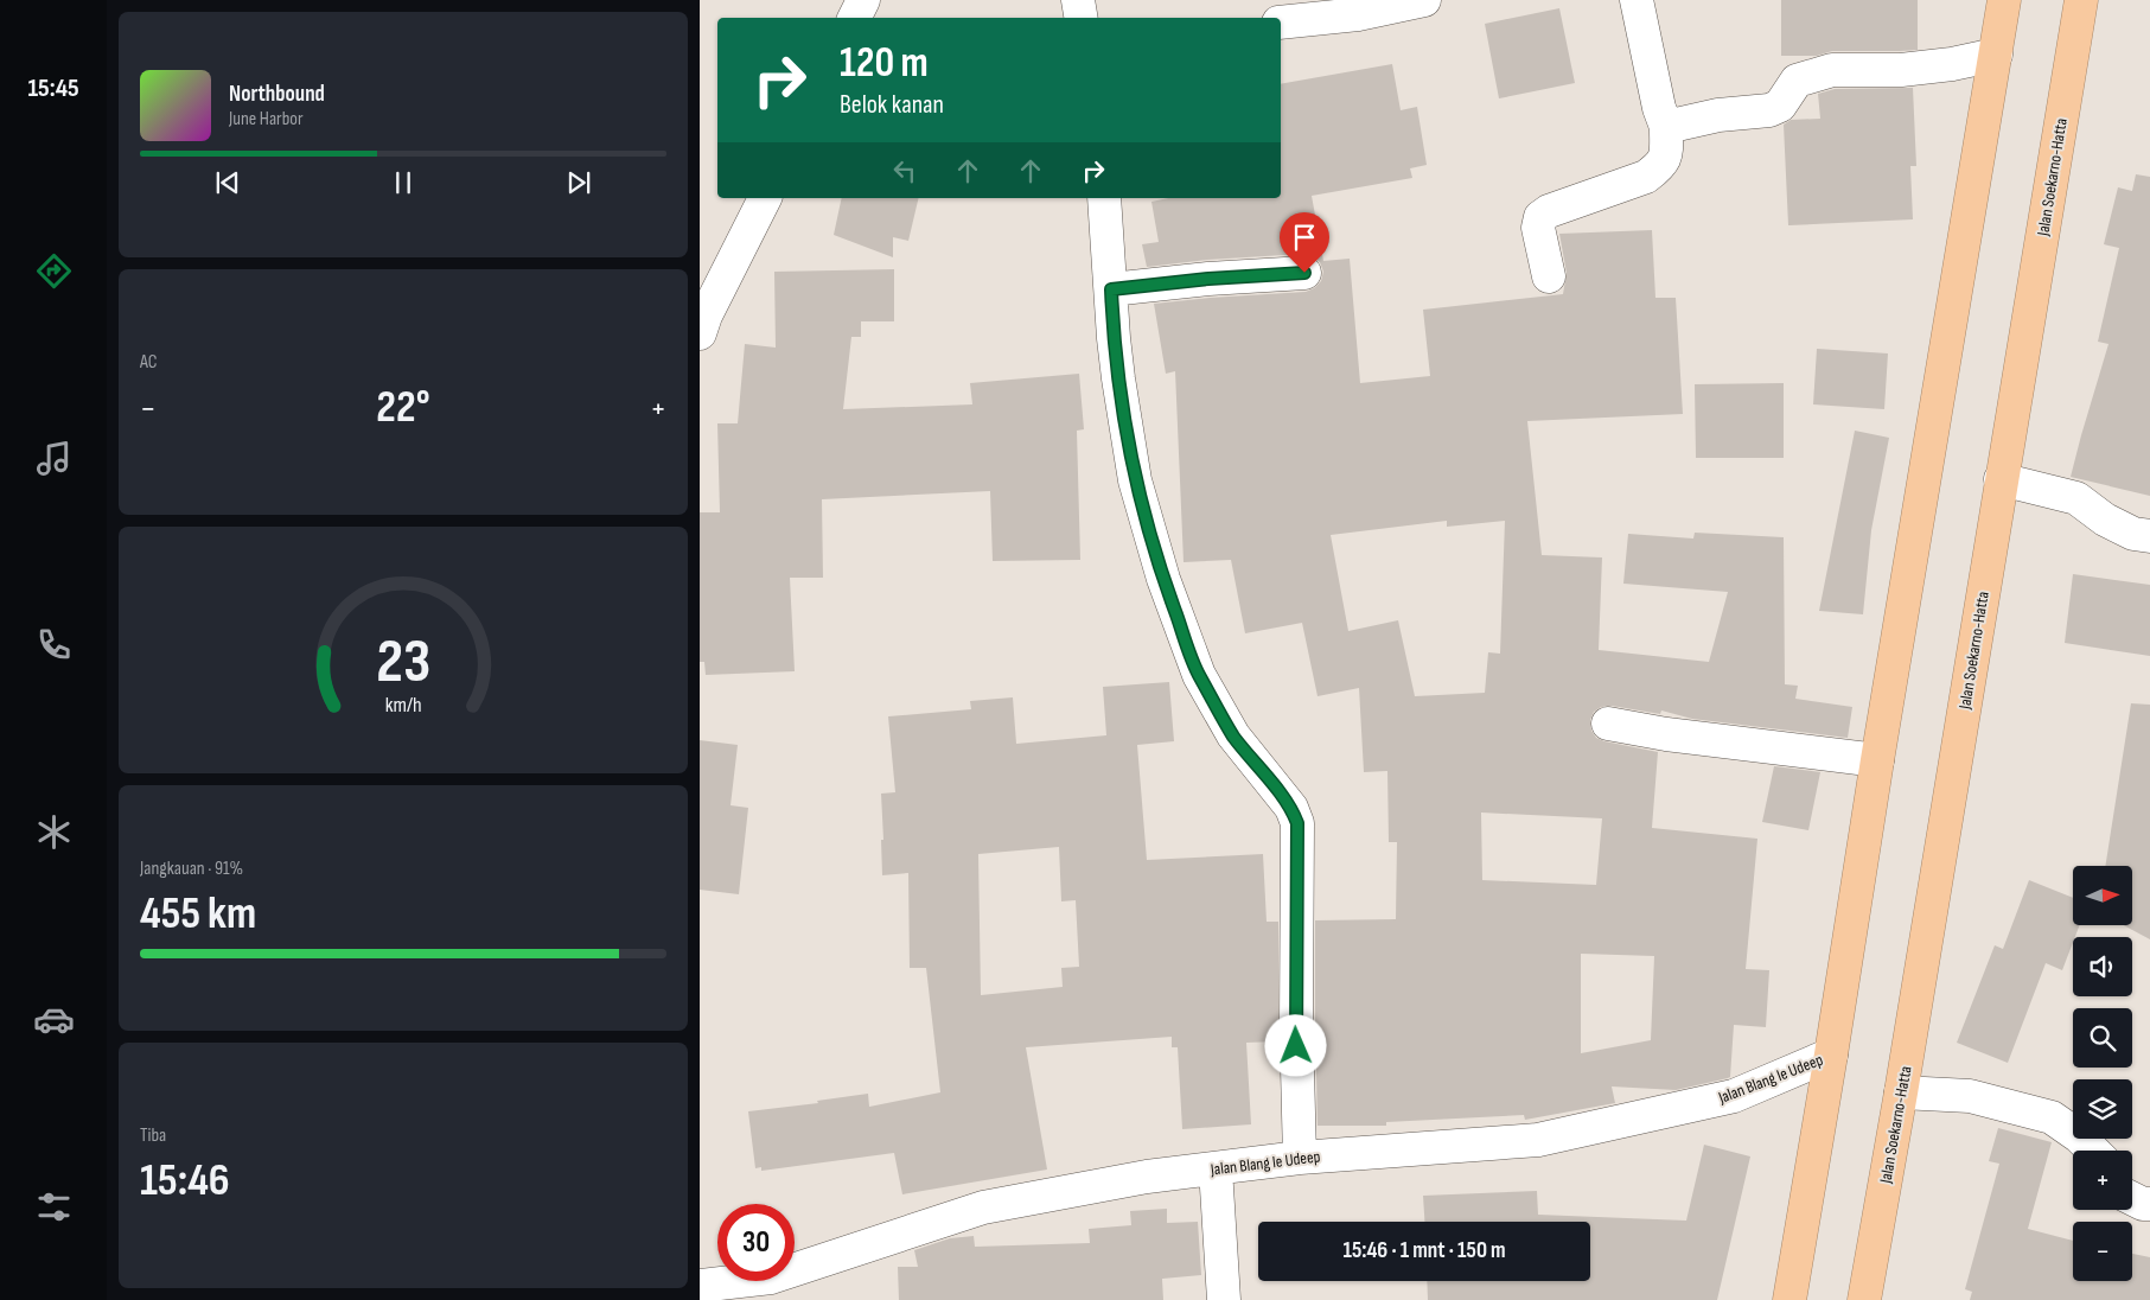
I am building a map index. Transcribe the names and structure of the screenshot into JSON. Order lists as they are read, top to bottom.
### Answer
{
  "streets": {
    "highway": ["Jalan Soekarno-Hatta"],
    "street": ["Jalan Blang Ie Udeep"]
  },
  "north": "right",
  "page": {
    "tabs": "15:45",
    "turn": ["120 m", "Belok kanan"],
    "song": ["Northbound", "June Harbor"],
    "tile": [
      "AC",
      ["Jangkauan · 91%", "455 km"],
      ["Tiba", "15:46"]
    ],
    "heat": ["−", "22°", "+"],
    "map_buttons": ["+", "−"],
    "limit": "30",
    "trip": "15:46 · 1 mnt · 150 m",
    "gauge": ["23", "km/h"]
  }
}
